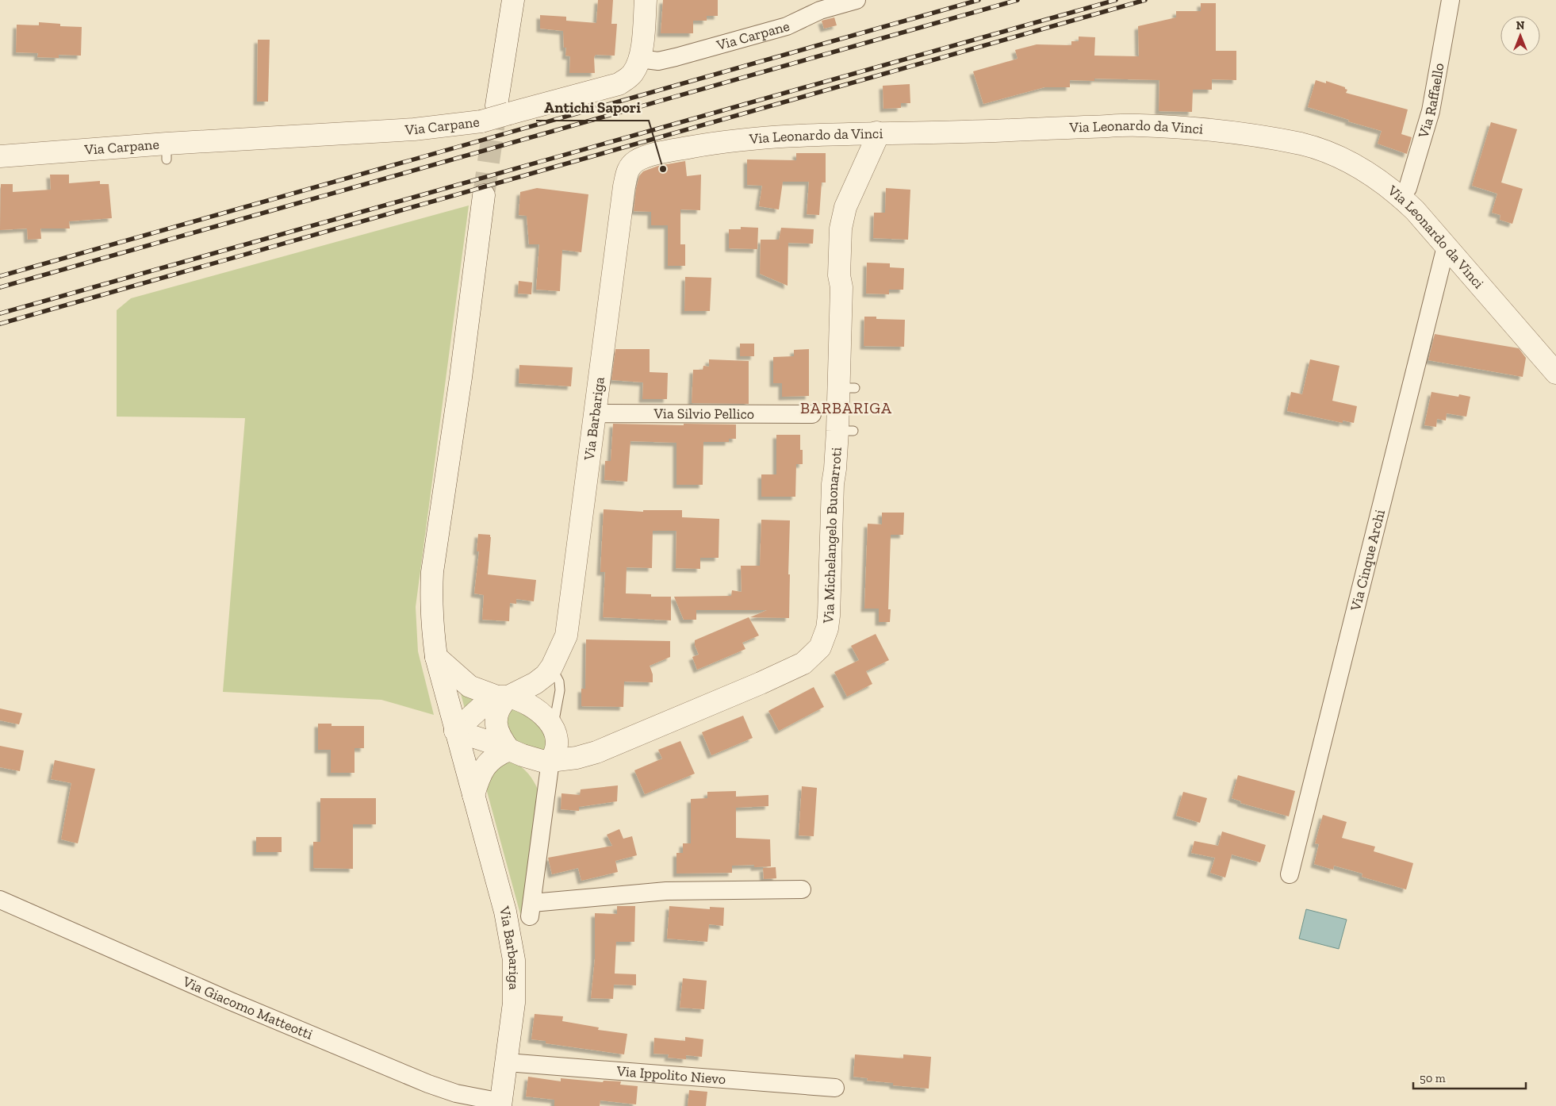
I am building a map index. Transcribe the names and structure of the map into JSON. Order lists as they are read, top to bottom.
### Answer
{
  "streets": {
    "street": [
      "Via Carpane",
      "Via Raffaello",
      "Via Leonardo da Vinci",
      "Via Silvio Pellico",
      "Via Barbariga",
      "Via Michelangelo Buonarroti",
      "Via Cinque Archi",
      "Via Giacomo Matteotti",
      "Via Ippolito Nievo"
    ]
  },
  "crossings": [
    ["Via Raffaello", "Via Leonardo da Vinci"],
    ["Via Leonardo da Vinci", "Via Barbariga"],
    ["Via Leonardo da Vinci", "Via Michelangelo Buonarroti"],
    ["Via Leonardo da Vinci", "Via Cinque Archi"],
    ["Via Silvio Pellico", "Via Barbariga"],
    ["Via Barbariga", "Via Michelangelo Buonarroti"],
    ["Via Barbariga", "Via Giacomo Matteotti"],
    ["Via Barbariga", "Via Ippolito Nievo"]
  ],
  "districts": ["BARBARIGA"],
  "places": ["Antichi Sapori"],
  "scale_bar": "50 m",
  "north": "top"
}
